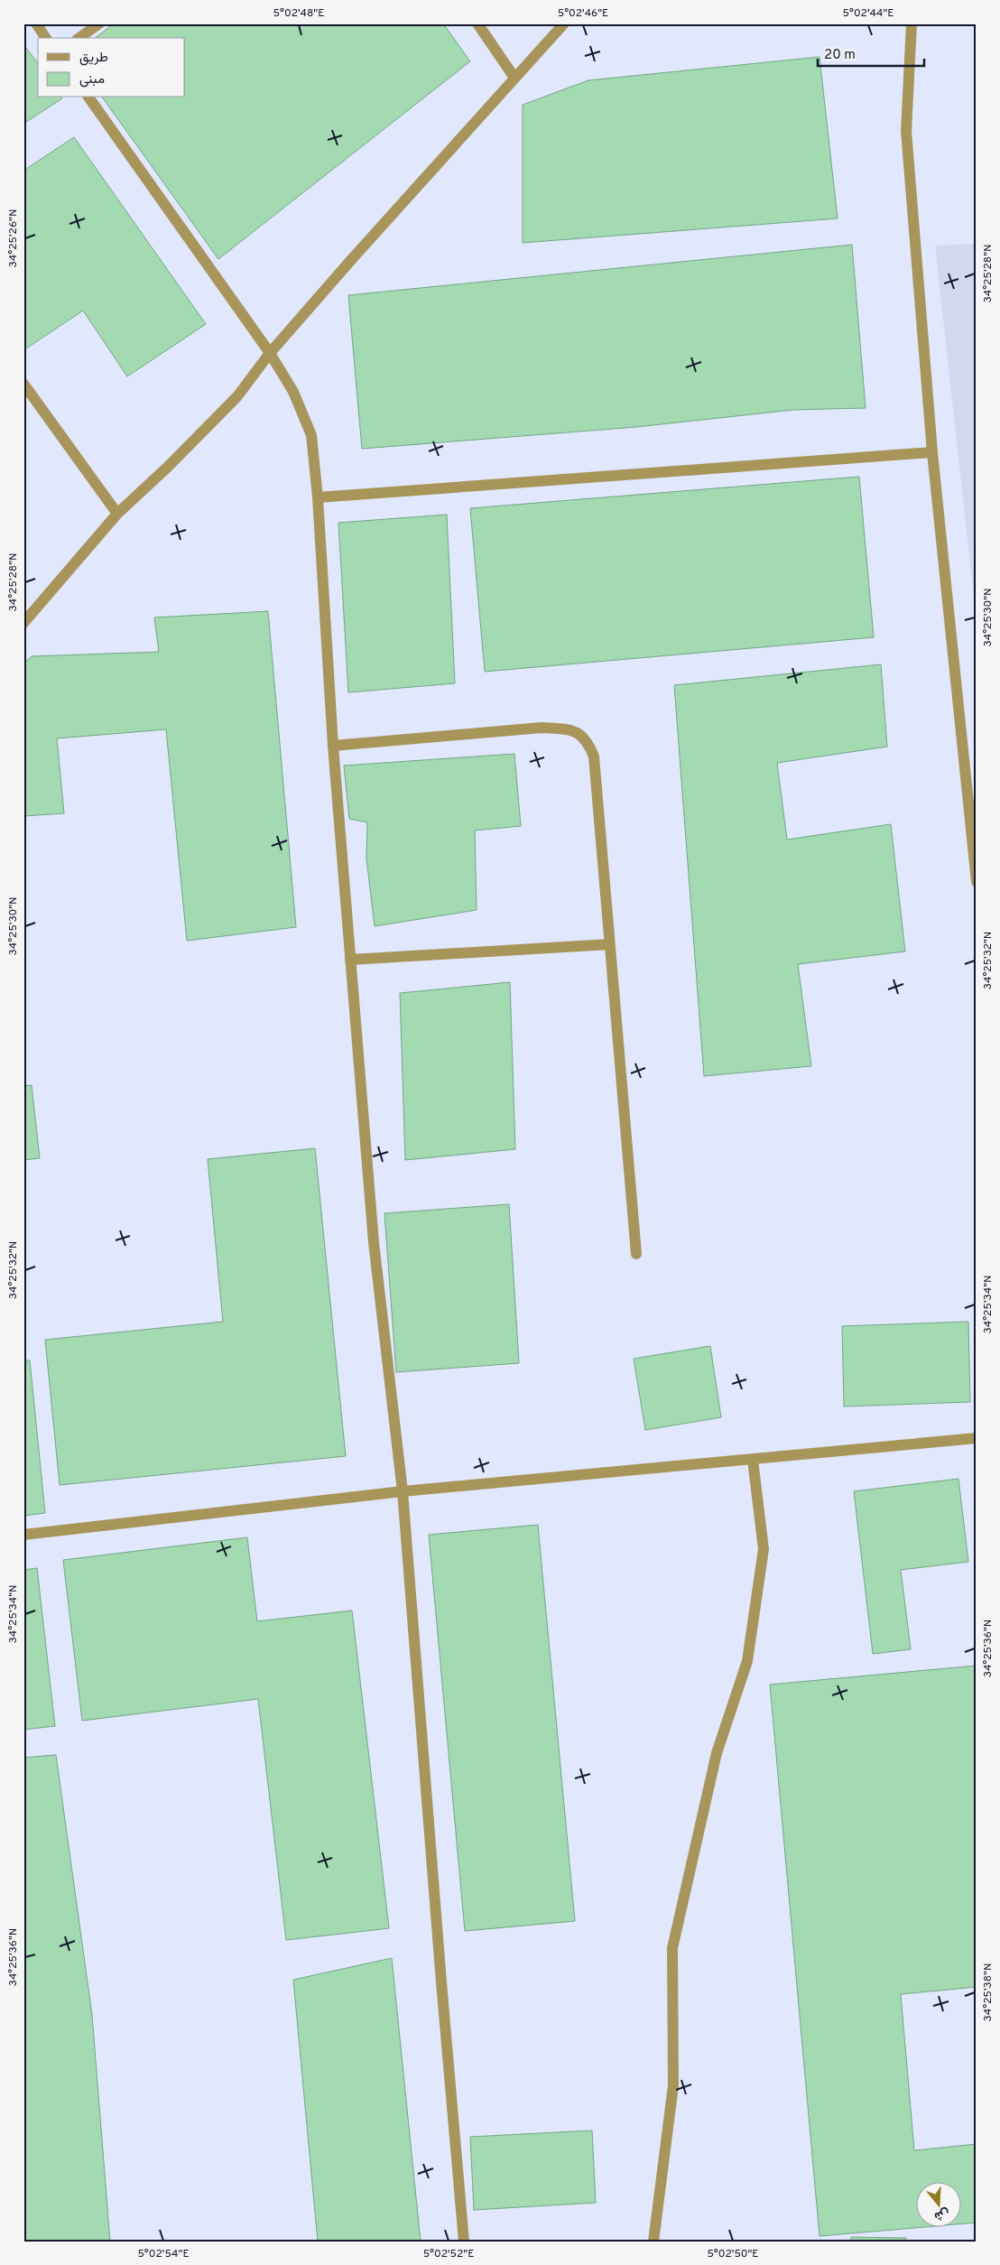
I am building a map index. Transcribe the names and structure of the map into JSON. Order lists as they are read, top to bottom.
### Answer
{
  "legend": ["طريق", "مبنى"],
  "scale_bar": "20 m",
  "north": "bottom",
  "coordinates": [
    "5°02'48\"E",
    "5°02'46\"E",
    "5°02'44\"E",
    "34°25'26\"N",
    "34°25'28\"N",
    "34°25'30\"N",
    "34°25'32\"N",
    "34°25'34\"N",
    "34°25'36\"N",
    "34°25'38\"N",
    "5°02'54\"E",
    "5°02'52\"E",
    "5°02'50\"E"
  ]
}
